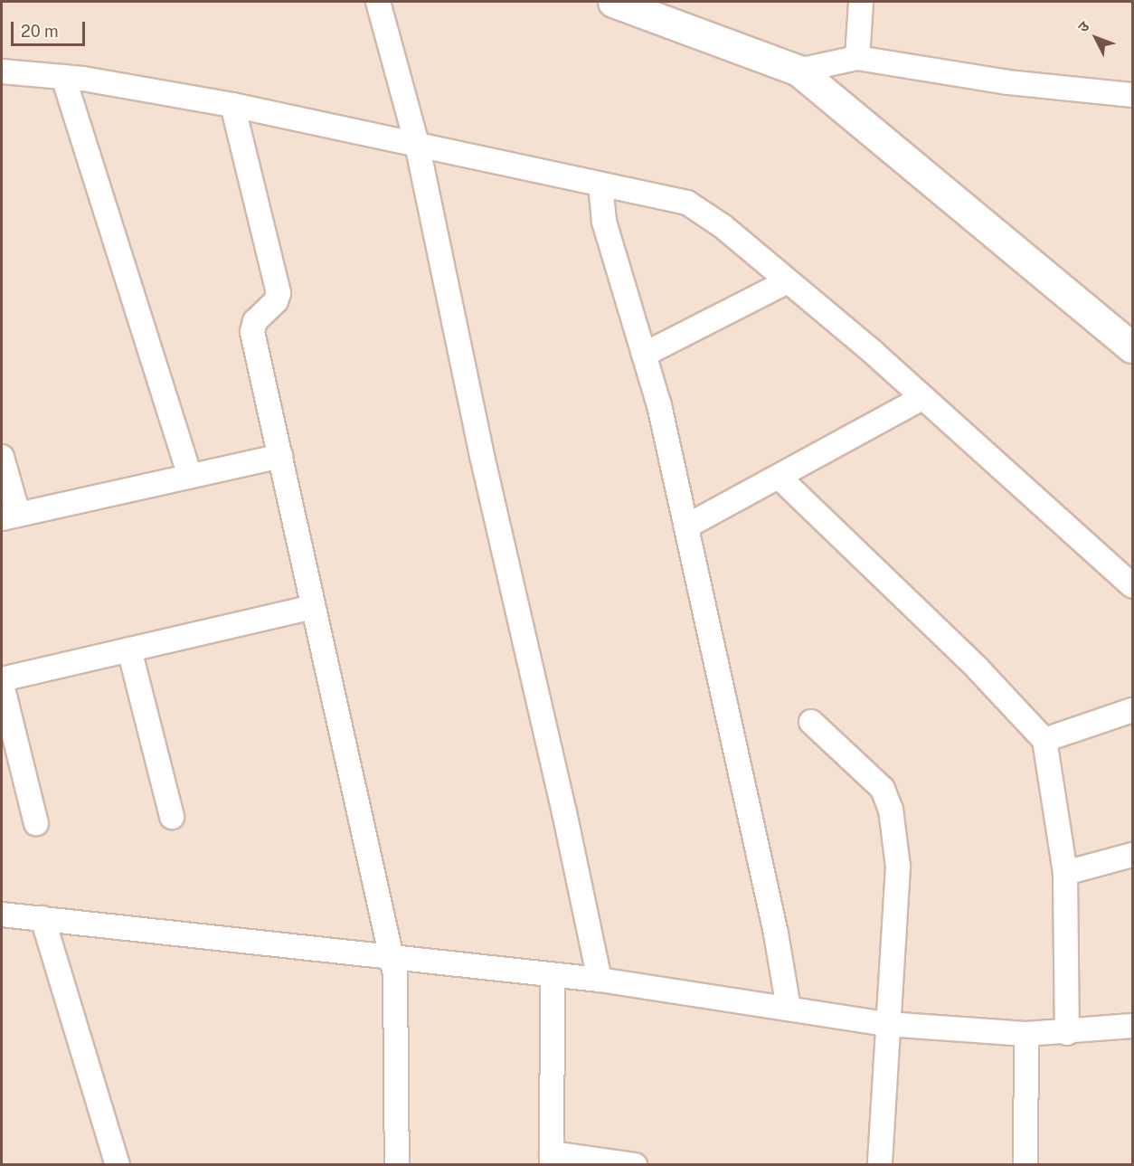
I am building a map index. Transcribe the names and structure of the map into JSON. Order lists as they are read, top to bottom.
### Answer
{
  "scale_bar": "20 m",
  "north": "top left"
}
